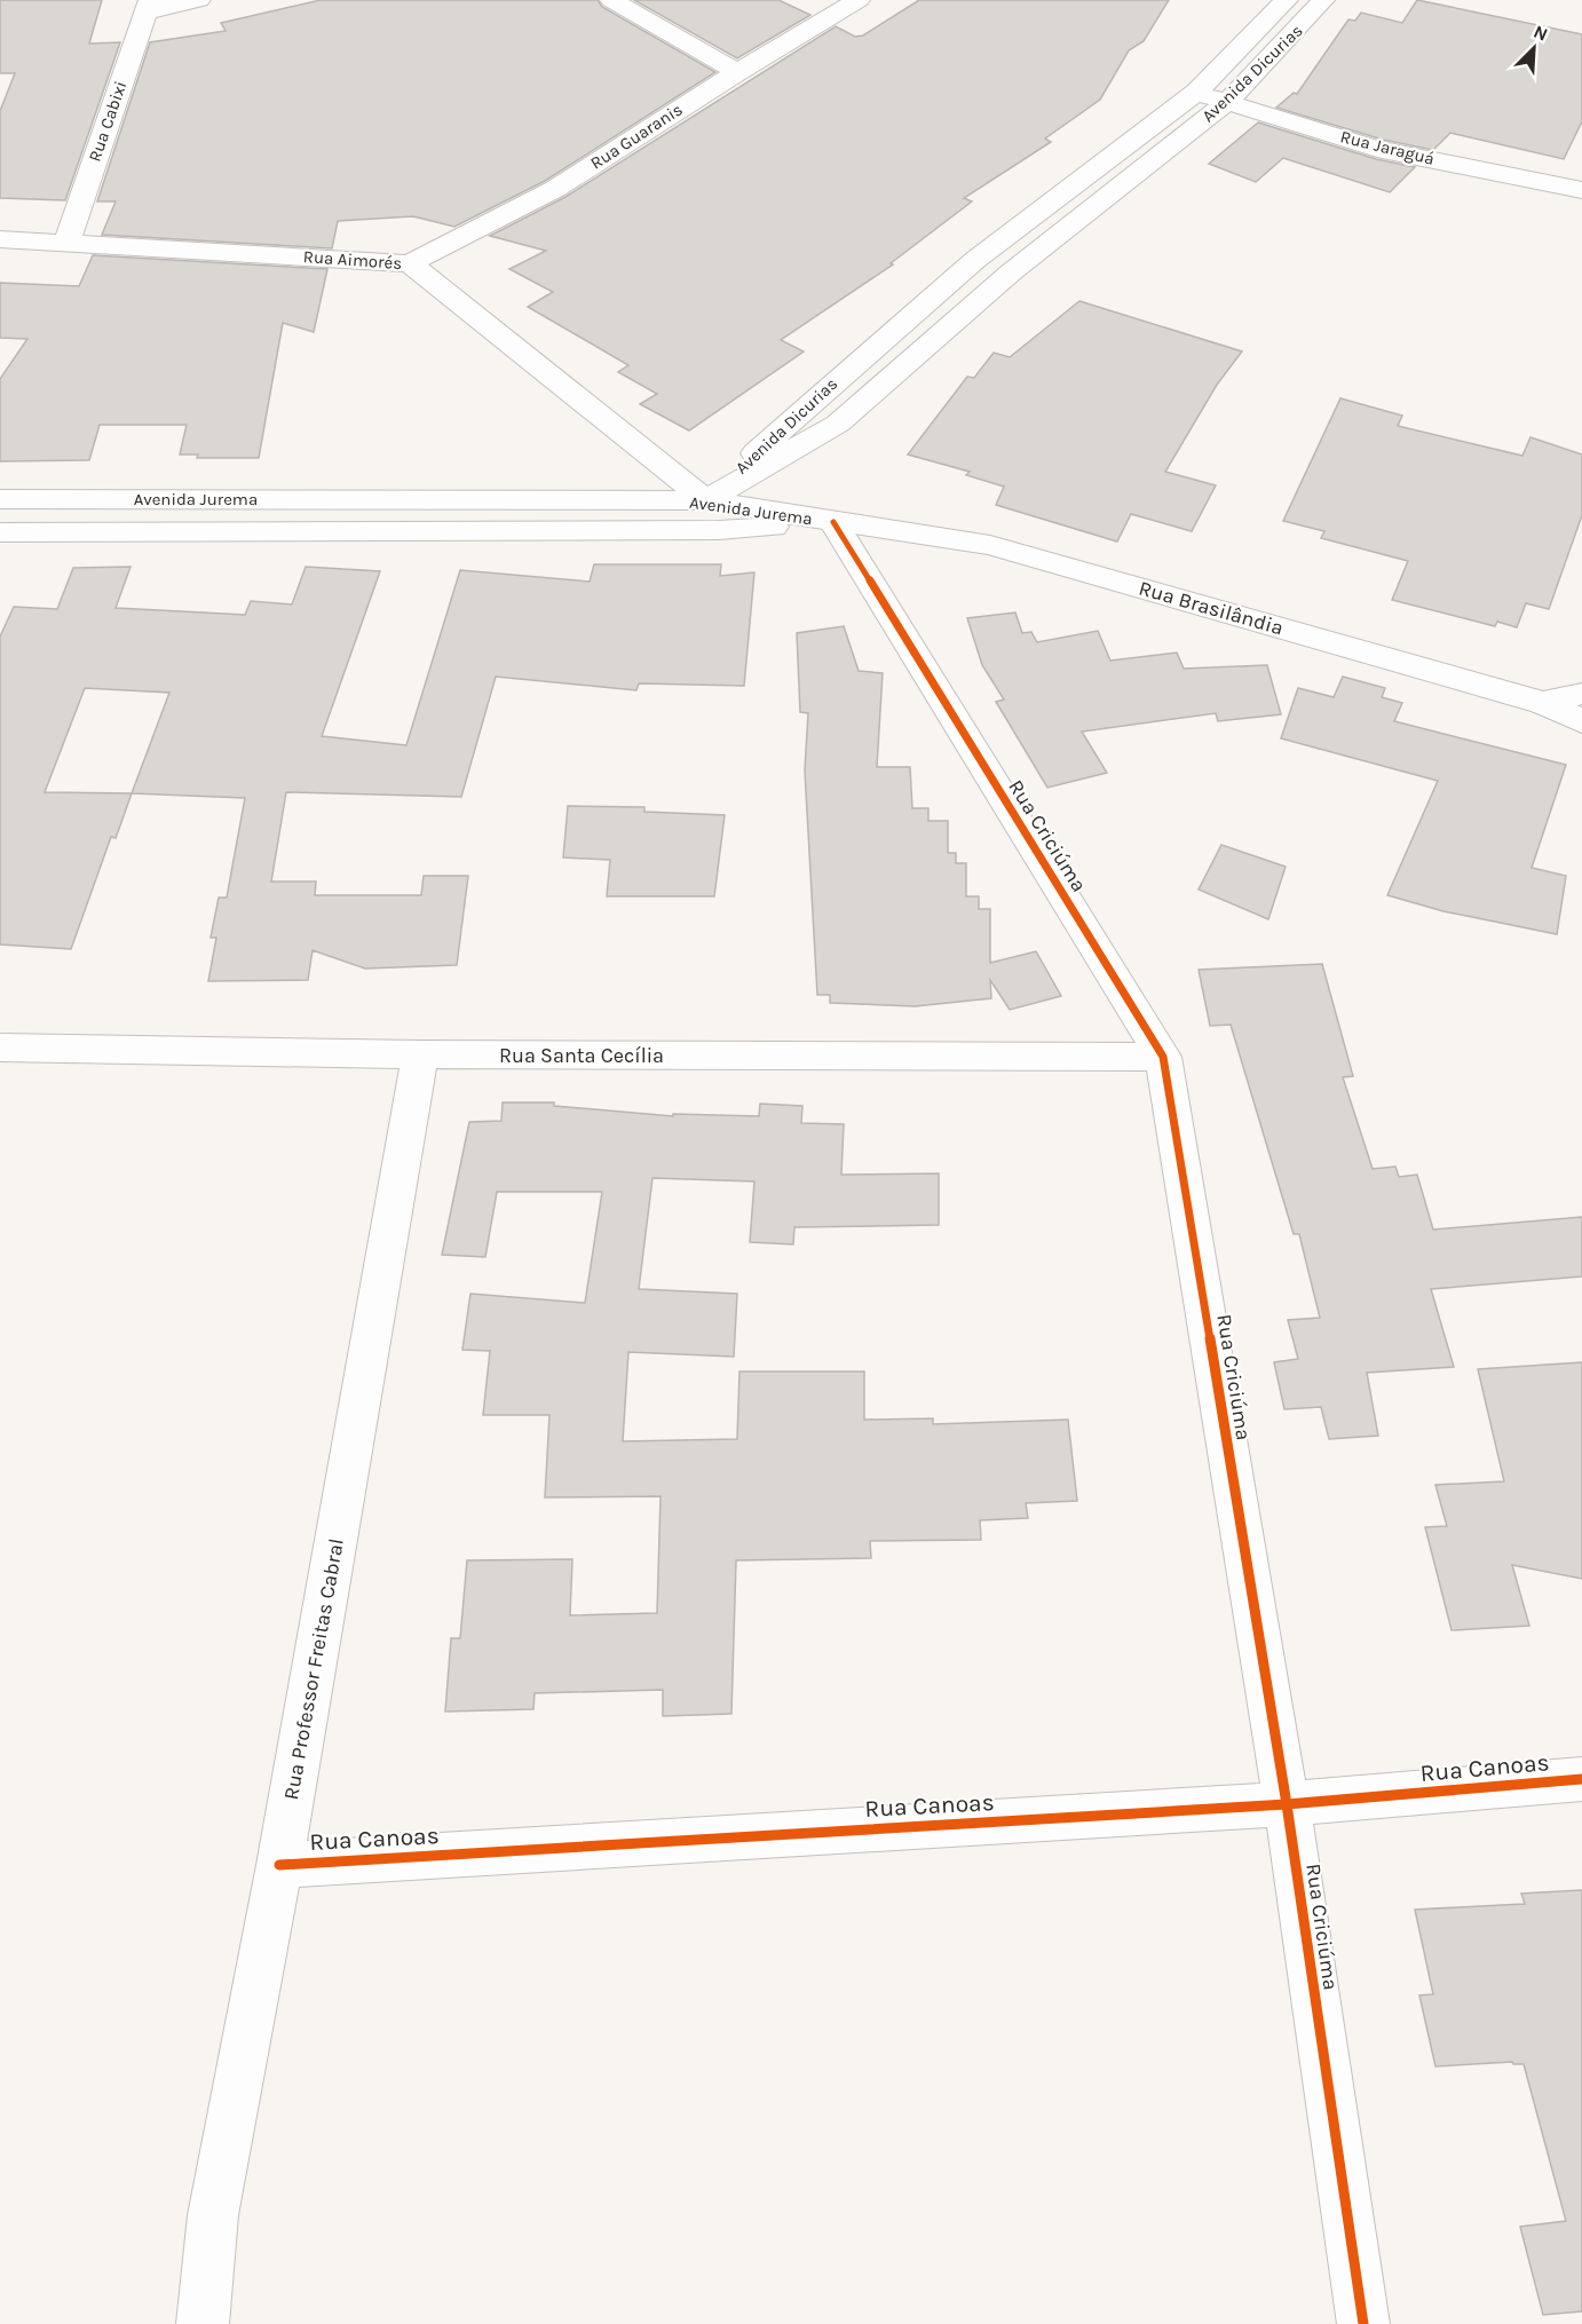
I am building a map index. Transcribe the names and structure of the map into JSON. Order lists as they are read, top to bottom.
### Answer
{
  "streets": {
    "street": [
      "Avenida Dicurias",
      "Rua Cabixi",
      "Rua Guaranis",
      "Rua Jaraguá",
      "Rua Aimorés",
      "Avenida Jurema",
      "Rua Brasilândia",
      "Rua Criciúma",
      "Rua Santa Cecília",
      "Rua Professor Freitas Cabral",
      "Rua Canoas"
    ]
  },
  "crossings": [
    ["Avenida Dicurias", "Rua Jaraguá"],
    ["Avenida Dicurias", "Rua Aimorés"],
    ["Avenida Dicurias", "Avenida Jurema"],
    ["Rua Cabixi", "Rua Aimorés"],
    ["Rua Guaranis", "Rua Aimorés"],
    ["Rua Aimorés", "Avenida Jurema"],
    ["Avenida Jurema", "Rua Brasilândia"],
    ["Avenida Jurema", "Rua Criciúma"],
    ["Rua Brasilândia", "Rua Criciúma"],
    ["Rua Criciúma", "Rua Santa Cecília"],
    ["Rua Criciúma", "Rua Canoas"],
    ["Rua Santa Cecília", "Rua Professor Freitas Cabral"],
    ["Rua Professor Freitas Cabral", "Rua Canoas"]
  ],
  "north": "top right"
}
